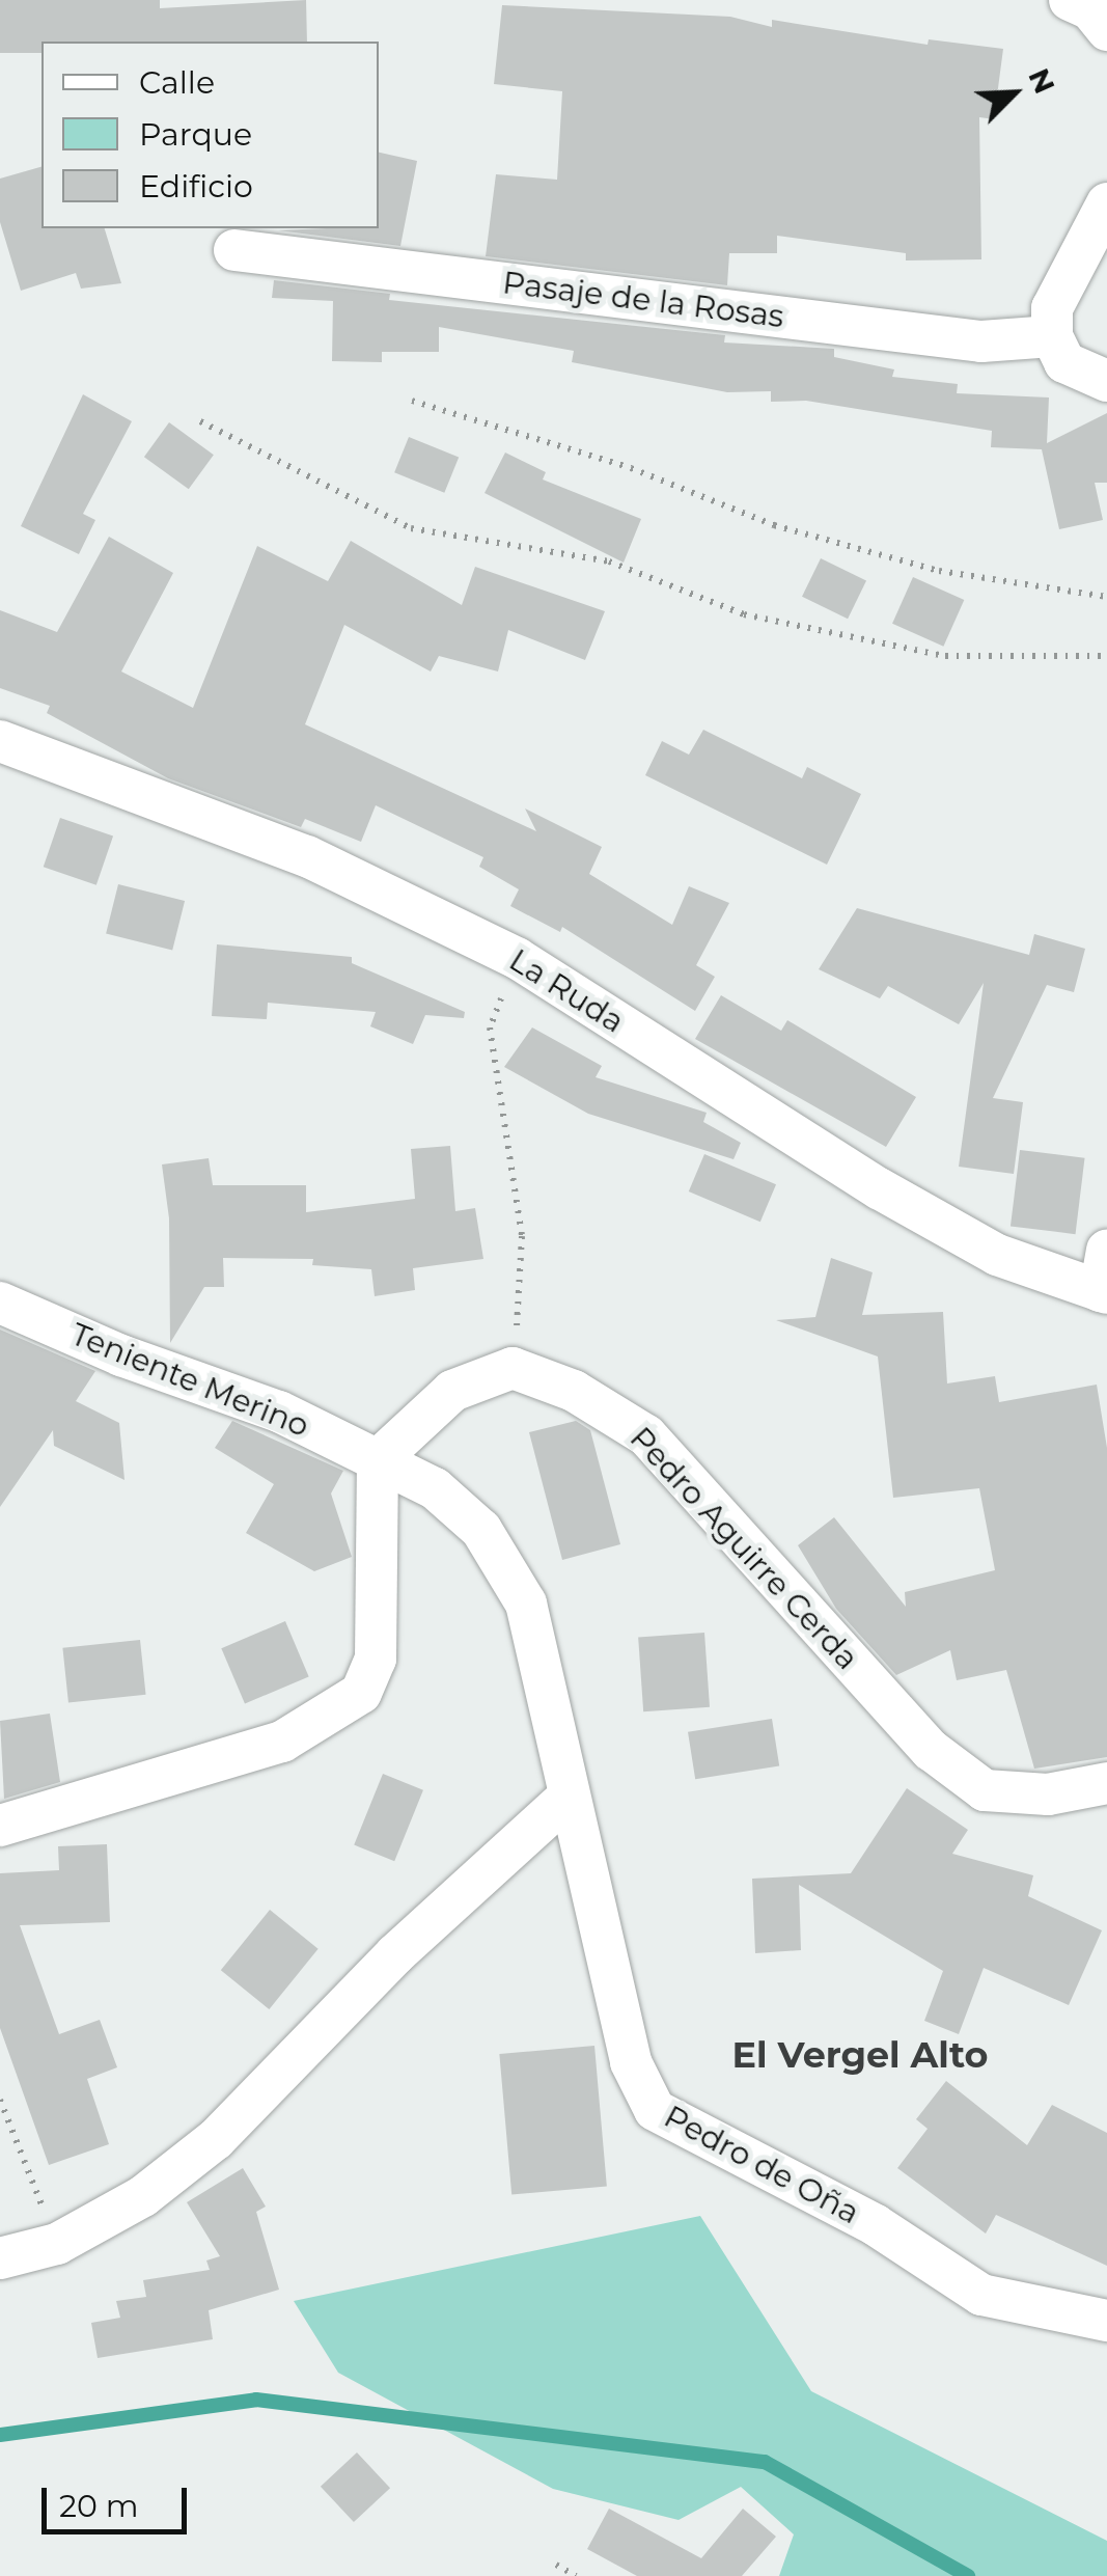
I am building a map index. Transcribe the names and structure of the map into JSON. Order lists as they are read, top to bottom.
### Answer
{
  "streets": {
    "street": [
      "Pasaje de la Rosas",
      "La Ruda",
      "Teniente Merino",
      "Pedro Aguirre Cerda",
      "Pedro de Oña"
    ]
  },
  "crossings": [
    ["Teniente Merino", "Pedro de Oña"]
  ],
  "districts": ["El Vergel Alto"],
  "legend": ["Calle", "Parque", "Edificio"],
  "scale_bar": "20 m",
  "north": "top right"
}
